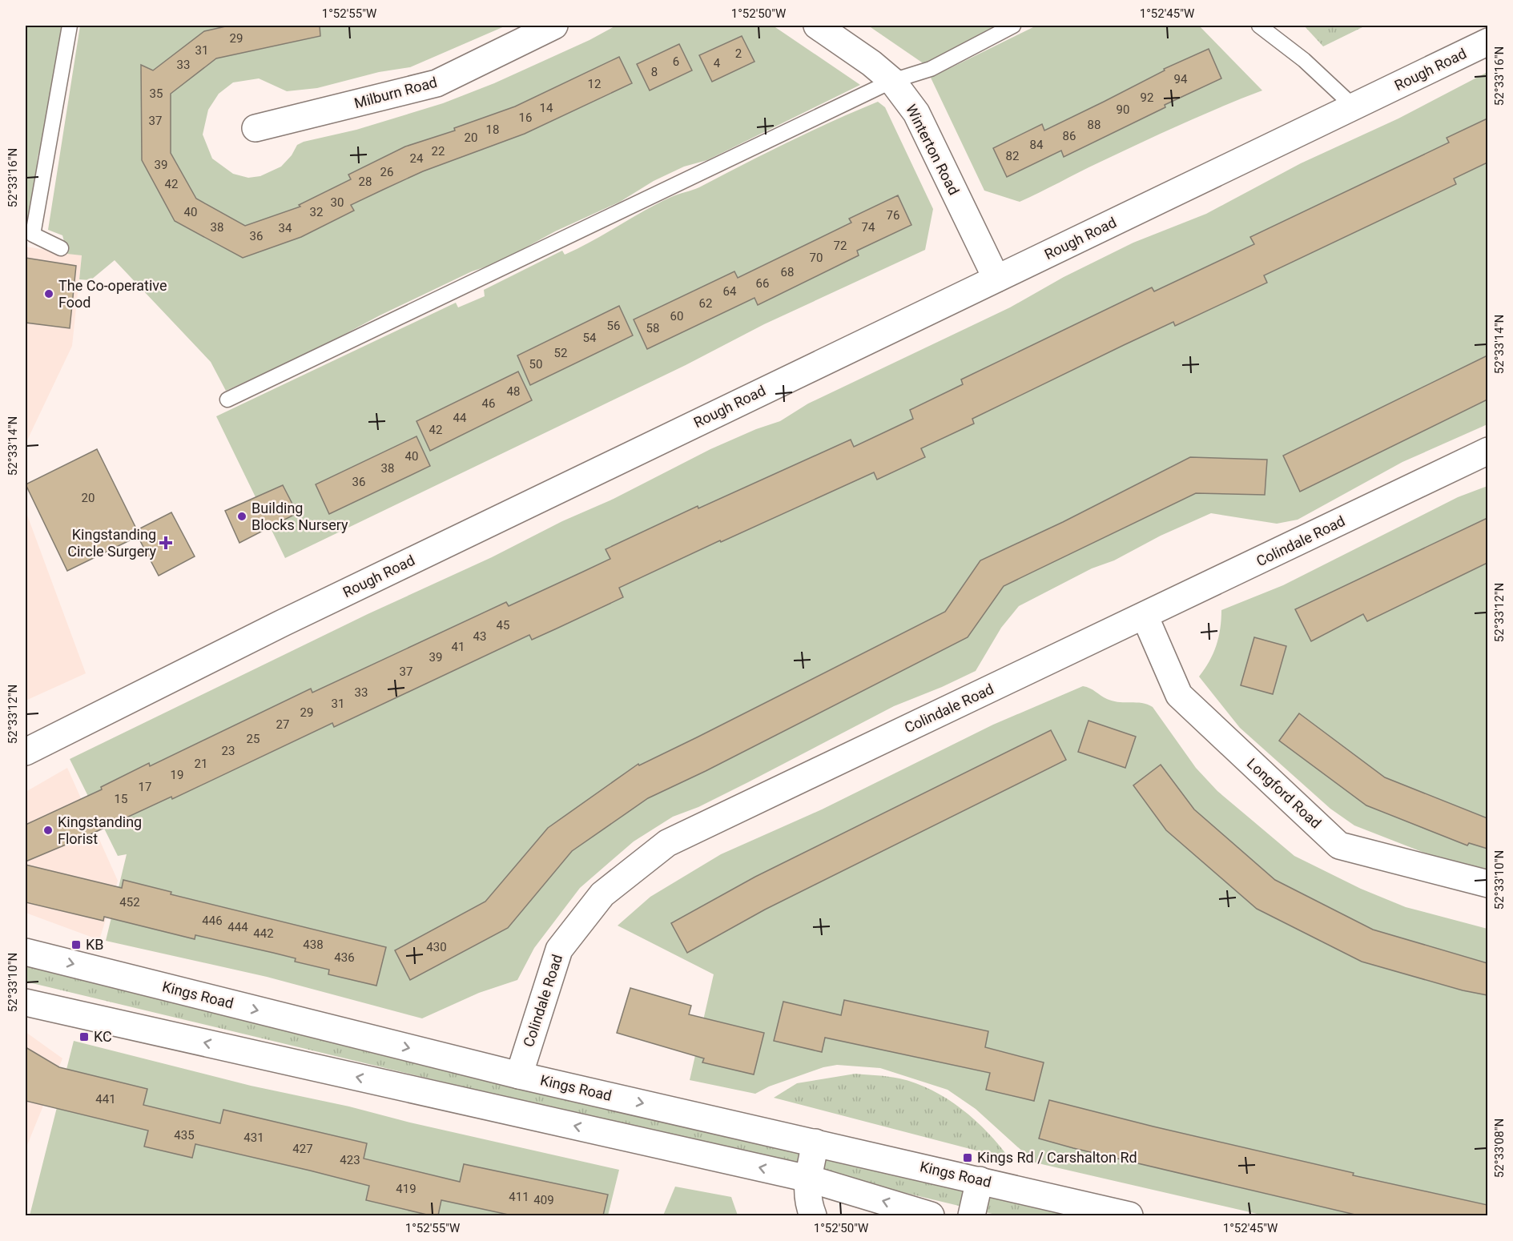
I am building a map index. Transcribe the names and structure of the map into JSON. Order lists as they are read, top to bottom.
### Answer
{
  "streets": {
    "street": [
      "Rough Road",
      "Milburn Road",
      "Winterton Road",
      "Colindale Road",
      "Longford Road",
      "Kings Road"
    ]
  },
  "crossings": [
    ["Rough Road", "Winterton Road"],
    ["Colindale Road", "Longford Road"],
    ["Colindale Road", "Kings Road"]
  ],
  "places": {
    "other": ["The Co-operative Food", "Building Blocks Nursery", "Kingstanding Florist"],
    "health": ["Kingstanding Circle Surgery"],
    "transit": ["KB", "KC", "Kings Rd / Carshalton Rd"]
  },
  "house_numbers": [
    "29",
    "31",
    "2",
    "6",
    "4",
    "33",
    "8",
    "94",
    "12",
    "35",
    "92",
    "14",
    "90",
    "16",
    "37",
    "88",
    "18",
    "86",
    "20",
    "84",
    "22",
    "82",
    "24",
    "39",
    "26",
    "28",
    "42",
    "30",
    "40",
    "32",
    "76",
    "38",
    "74",
    "34",
    "36",
    "72",
    "70",
    "68",
    "66",
    "64",
    "62",
    "60",
    "56",
    "58",
    "54",
    "52",
    "50",
    "48",
    "46",
    "44",
    "42",
    "40",
    "38",
    "36",
    "20",
    "45",
    "43",
    "41",
    "39",
    "37",
    "33",
    "31",
    "29",
    "27",
    "25",
    "23",
    "21",
    "19",
    "17",
    "15",
    "452",
    "446",
    "444",
    "442",
    "438",
    "430",
    "436",
    "441",
    "435",
    "431",
    "427",
    "423",
    "419",
    "411",
    "409"
  ],
  "coordinates": [
    "1°52'55\"W",
    "1°52'50\"W",
    "1°52'45\"W",
    "52°33'16\"N",
    "52°33'14\"N",
    "52°33'12\"N",
    "52°33'10\"N",
    "52°33'08\"N"
  ]
}
